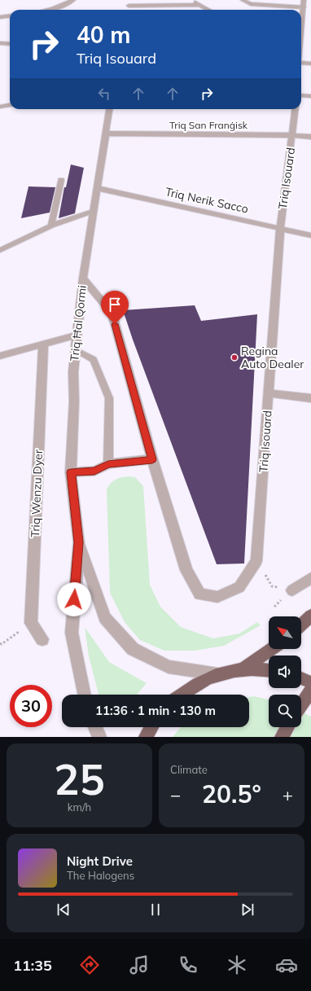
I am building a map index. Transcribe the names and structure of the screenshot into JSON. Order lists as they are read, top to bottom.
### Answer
{
  "streets": {
    "street": [
      "Triq San Franġisk",
      "Triq Isouard",
      "Triq Nerik Sacco",
      "Triq Ħal Qormi",
      "Triq Wenzu Dyer"
    ]
  },
  "crossings": [
    ["Triq San Franġisk", "Triq Isouard"],
    ["Triq San Franġisk", "Triq Ħal Qormi"],
    ["Triq Isouard", "Triq Nerik Sacco"],
    ["Triq Isouard", "Triq Ħal Qormi"],
    ["Triq Nerik Sacco", "Triq Ħal Qormi"]
  ],
  "places": ["Regina Auto Dealer"],
  "north": "top left",
  "page": {
    "turn": ["40 m", "Triq Isouard"],
    "limit": "30",
    "trip": "11:36 · 1 min · 130 m",
    "tile": [
      ["25", "km/h"],
      "Climate"
    ],
    "heat": ["−", "20.5°", "+"],
    "song": ["Night Drive", "The Halogens"],
    "tabs": "11:35"
  }
}
